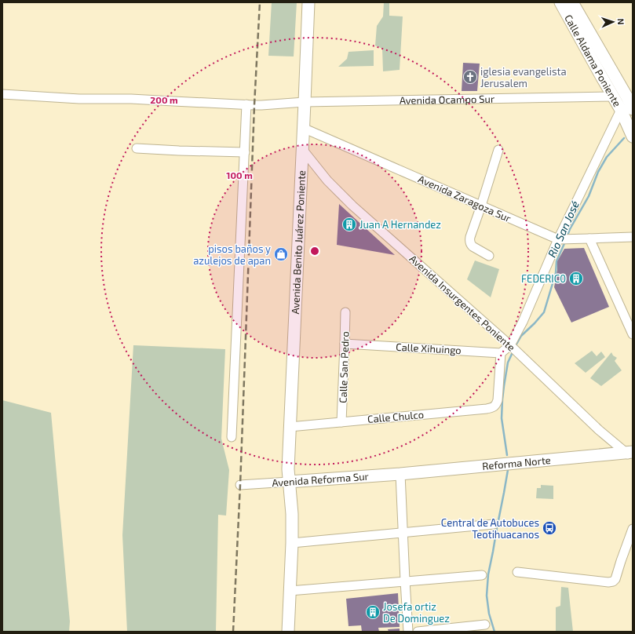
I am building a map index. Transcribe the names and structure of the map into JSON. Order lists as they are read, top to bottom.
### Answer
{
  "streets": {
    "main road": [
      "Calle Aldama Poniente",
      "Avenida Ocampo Sur",
      "Avenida Benito Juárez Poniente",
      "Reforma Norte",
      "Avenida Reforma Sur"
    ],
    "street": [
      "Avenida Zaragoza Sur",
      "Avenida Insurgentes Poniente",
      "Calle Xihuingo",
      "Calle San Pedro",
      "Calle Chulco"
    ]
  },
  "crossings": [
    ["Calle Aldama Poniente", "Avenida Ocampo Sur"],
    ["Avenida Ocampo Sur", "Avenida Benito Juárez Poniente"],
    ["Avenida Zaragoza Sur", "Avenida Benito Juárez Poniente"],
    ["Avenida Benito Juárez Poniente", "Avenida Insurgentes Poniente"],
    ["Avenida Benito Juárez Poniente", "Calle Chulco"],
    ["Avenida Benito Juárez Poniente", "Avenida Reforma Sur"],
    ["Avenida Insurgentes Poniente", "Reforma Norte"],
    ["Calle Xihuingo", "Calle San Pedro"],
    ["Calle Xihuingo", "Calle Chulco"],
    ["Calle San Pedro", "Calle Chulco"],
    ["Reforma Norte", "Avenida Reforma Sur"]
  ],
  "water": ["Rio San José"],
  "places": {
    "church": ["iglesia evangelista Jerusalem"],
    "building": ["Juan A Hernandez", "FEDERIC0", "Josefa ortiz De Dominguez"],
    "shop": ["pisos baños y azulejos de apan"],
    "bus stop": ["Central de Autobuces Teotihuacanos"]
  },
  "north": "right",
  "rings": ["200 m", "100 m"]
}
